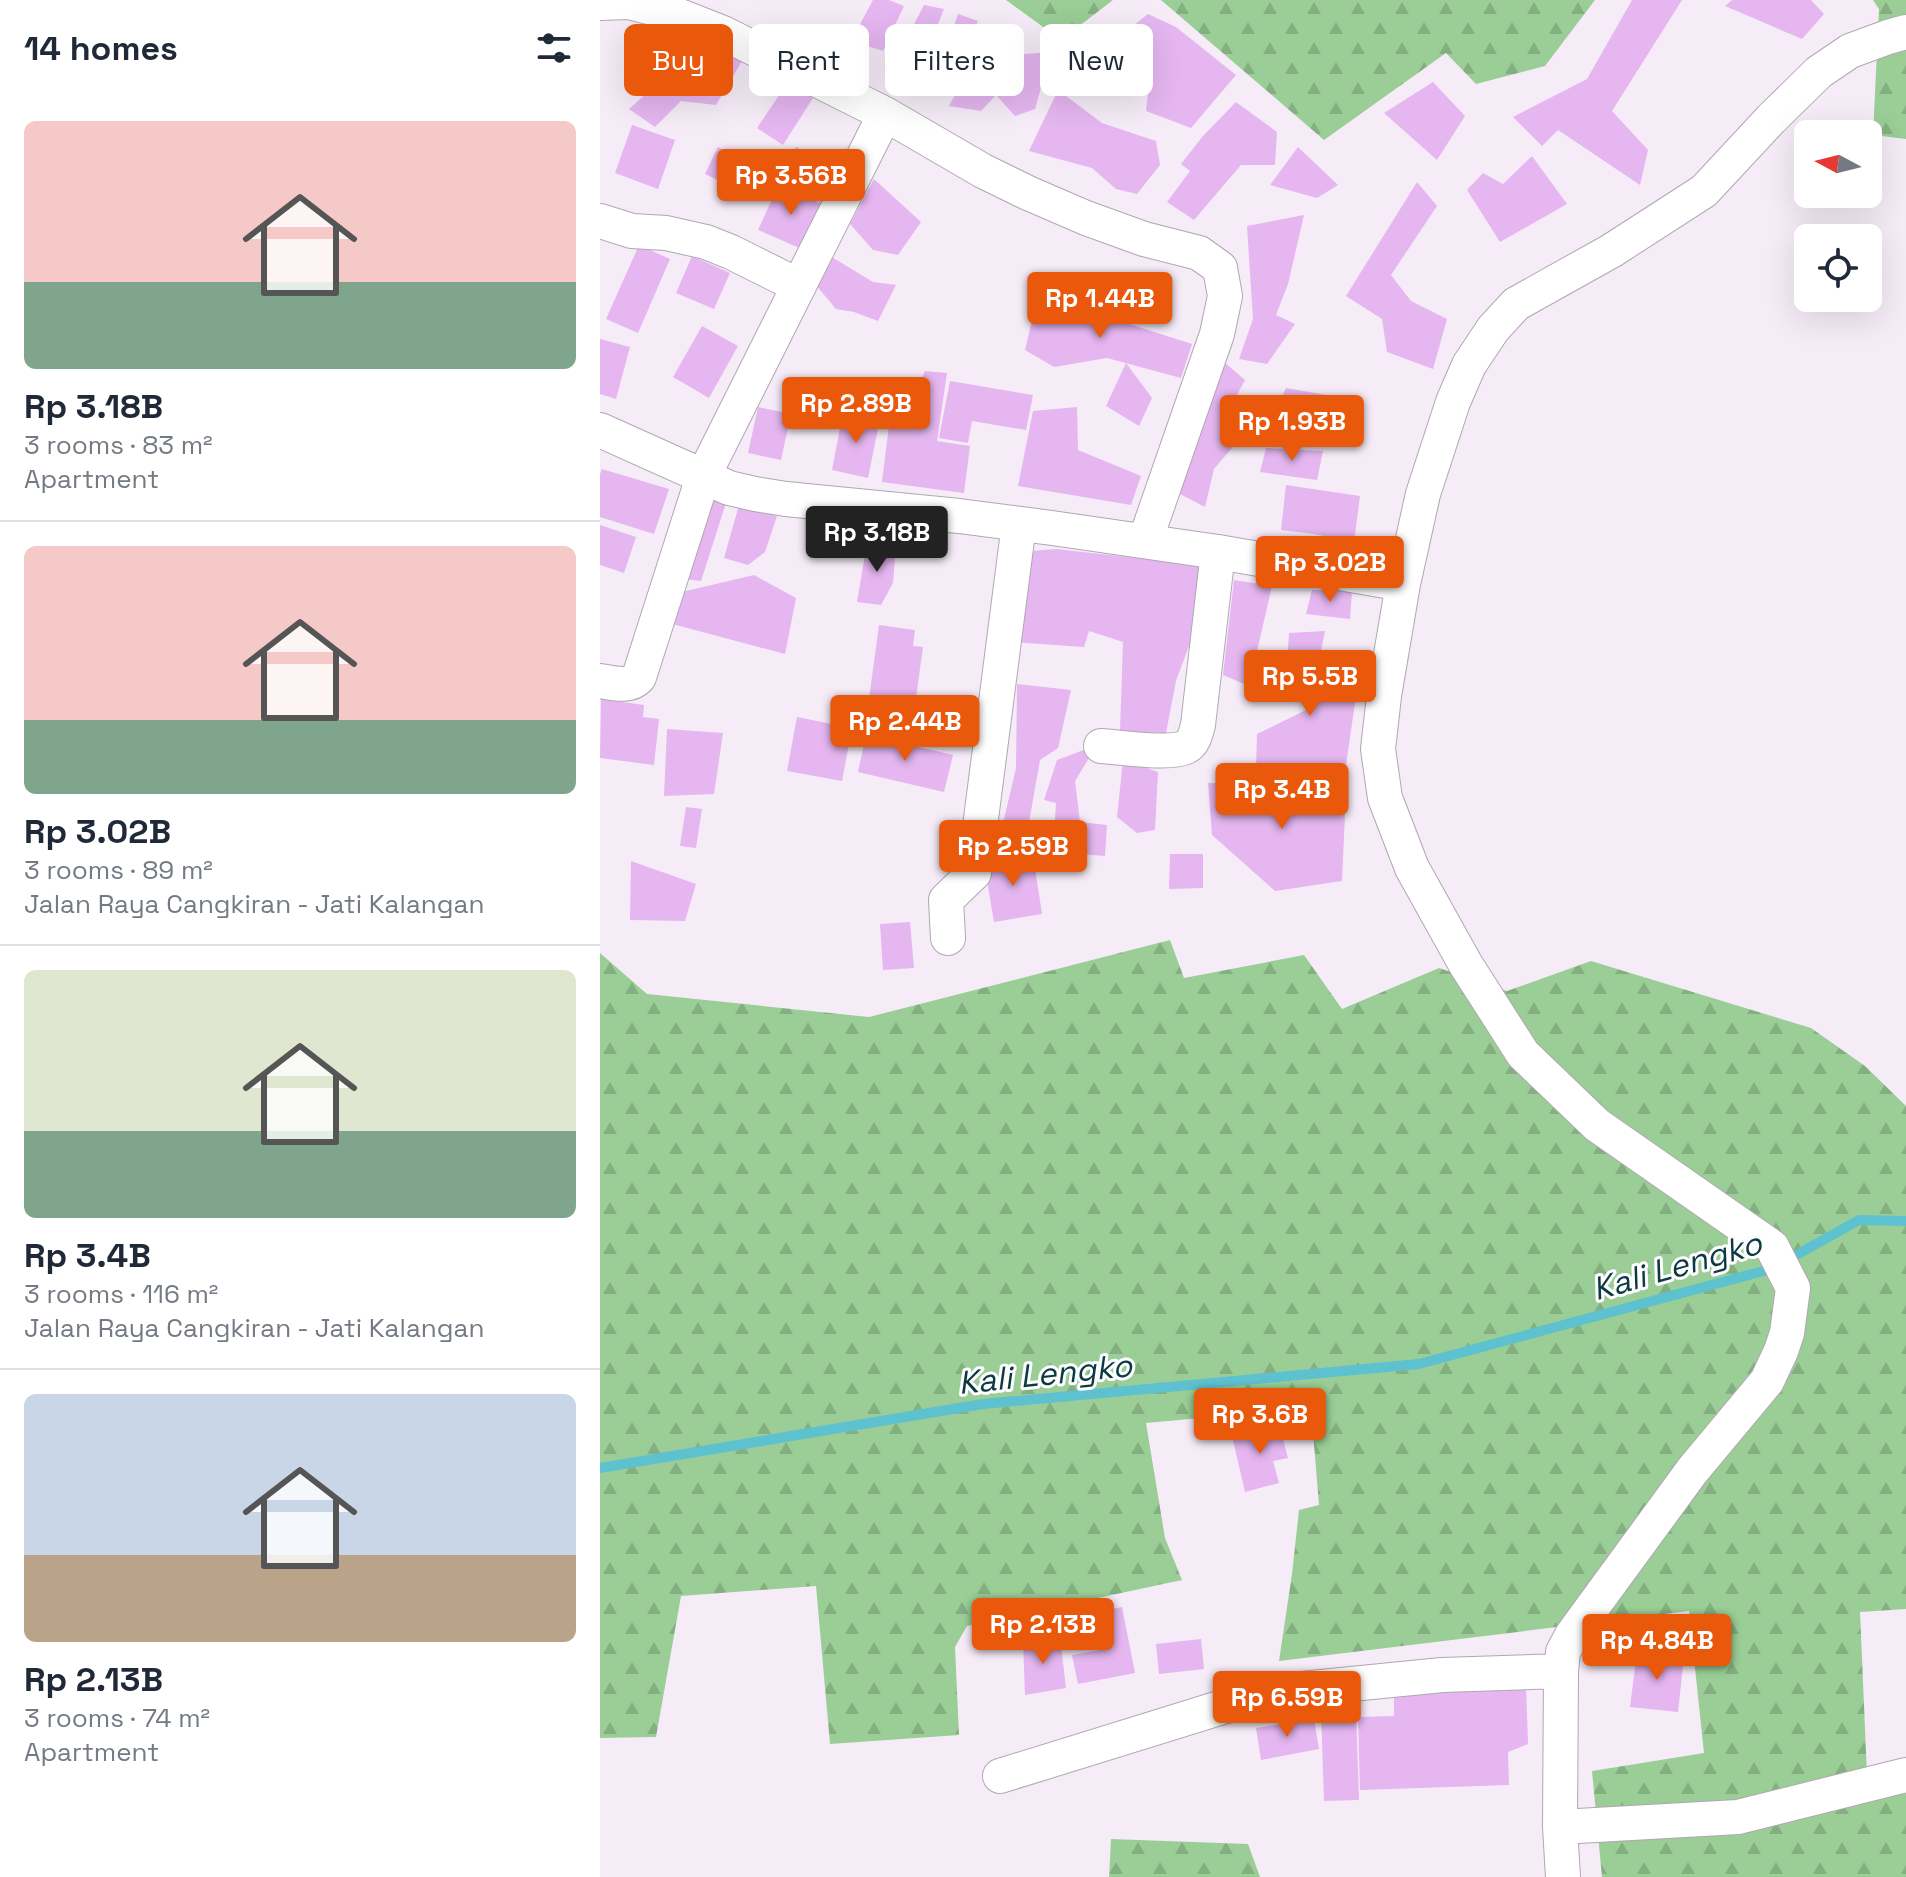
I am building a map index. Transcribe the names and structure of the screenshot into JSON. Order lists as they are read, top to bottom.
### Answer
{
  "water": ["Kali Lengko"],
  "north": "left",
  "page": {
    "heading": "14 homes",
    "chip": [
      "Buy",
      "Rent",
      "Filters",
      "New"
    ],
    "list": [
      {
        "name": "Rp 3.18B",
        "note": "3 rooms · 83 m² · Apartment"
      },
      {
        "name": "Rp 3.02B",
        "note": "3 rooms · 89 m² · Jalan Raya Cangkiran - Jati Kalangan"
      },
      {
        "name": "Rp 3.4B",
        "note": "3 rooms · 116 m² · Jalan Raya Cangkiran - Jati Kalangan"
      },
      {
        "name": "Rp 2.13B",
        "note": "3 rooms · 74 m² · Apartment"
      }
    ],
    "price": [
      "Rp 3.56B",
      "Rp 1.44B",
      "Rp 2.89B",
      "Rp 1.93B",
      "Rp 3.18B",
      "Rp 3.02B",
      "Rp 5.5B",
      "Rp 2.44B",
      "Rp 3.4B",
      "Rp 2.59B",
      "Rp 3.6B",
      "Rp 2.13B",
      "Rp 4.84B",
      "Rp 6.59B"
    ]
  }
}
